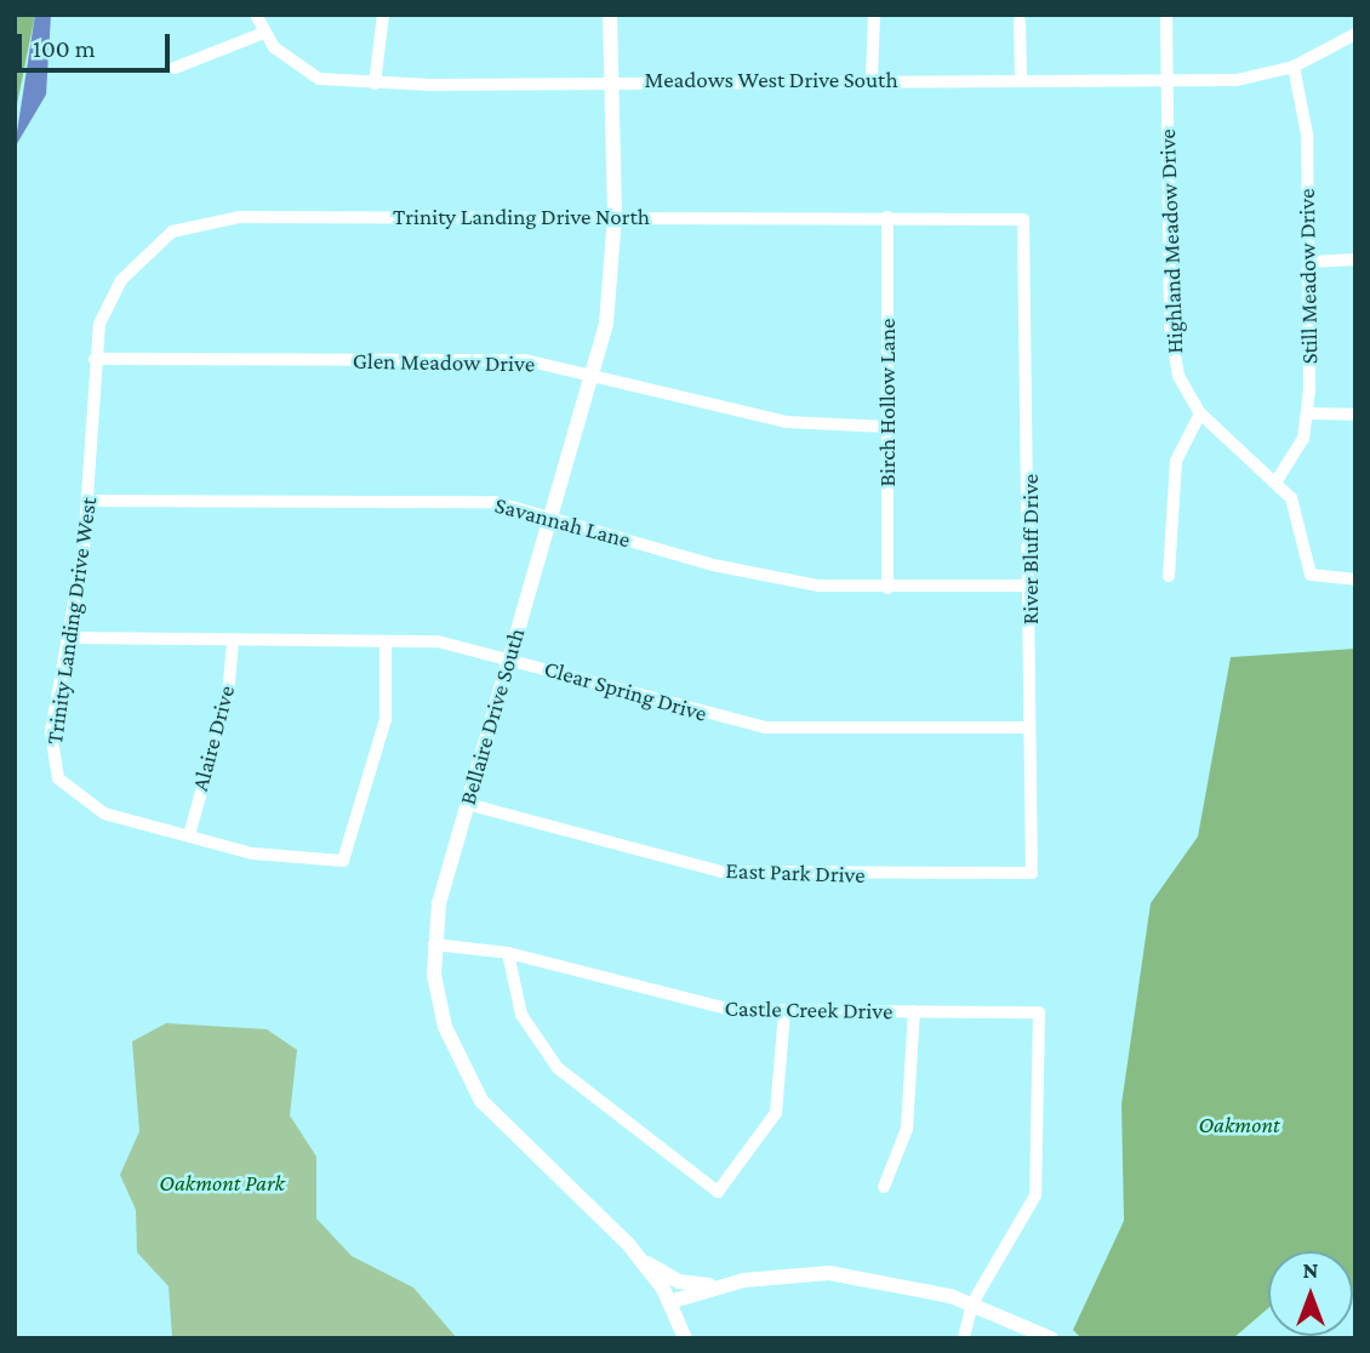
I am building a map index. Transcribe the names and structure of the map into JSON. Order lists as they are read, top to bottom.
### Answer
{
  "streets": {
    "street": [
      "Meadows West Drive South",
      "Trinity Landing Drive North",
      "Highland Meadow Drive",
      "Still Meadow Drive",
      "Glen Meadow Drive",
      "Birch Hollow Lane",
      "Savannah Lane",
      "River Bluff Drive",
      "Trinity Landing Drive West",
      "Clear Spring Drive",
      "Bellaire Drive South",
      "Alaire Drive",
      "East Park Drive",
      "Castle Creek Drive"
    ]
  },
  "crossings": [
    ["Meadows West Drive South", "Highland Meadow Drive"],
    ["Meadows West Drive South", "Still Meadow Drive"],
    ["Meadows West Drive South", "Bellaire Drive South"],
    ["Trinity Landing Drive North", "Glen Meadow Drive"],
    ["Trinity Landing Drive North", "Birch Hollow Lane"],
    ["Trinity Landing Drive North", "River Bluff Drive"],
    ["Trinity Landing Drive North", "Trinity Landing Drive West"],
    ["Trinity Landing Drive North", "Bellaire Drive South"],
    ["Highland Meadow Drive", "Still Meadow Drive"],
    ["Glen Meadow Drive", "Birch Hollow Lane"],
    ["Glen Meadow Drive", "Trinity Landing Drive West"],
    ["Glen Meadow Drive", "Bellaire Drive South"],
    ["Birch Hollow Lane", "Savannah Lane"],
    ["Savannah Lane", "River Bluff Drive"],
    ["Savannah Lane", "Trinity Landing Drive West"],
    ["Savannah Lane", "Bellaire Drive South"],
    ["River Bluff Drive", "Clear Spring Drive"],
    ["River Bluff Drive", "East Park Drive"],
    ["Trinity Landing Drive West", "Clear Spring Drive"],
    ["Trinity Landing Drive West", "Alaire Drive"],
    ["Clear Spring Drive", "Bellaire Drive South"],
    ["Clear Spring Drive", "Alaire Drive"],
    ["Bellaire Drive South", "East Park Drive"],
    ["Bellaire Drive South", "Castle Creek Drive"]
  ],
  "parks": ["Oakmont", "Oakmont Park"],
  "scale_bar": "100 m",
  "north": "top"
}
